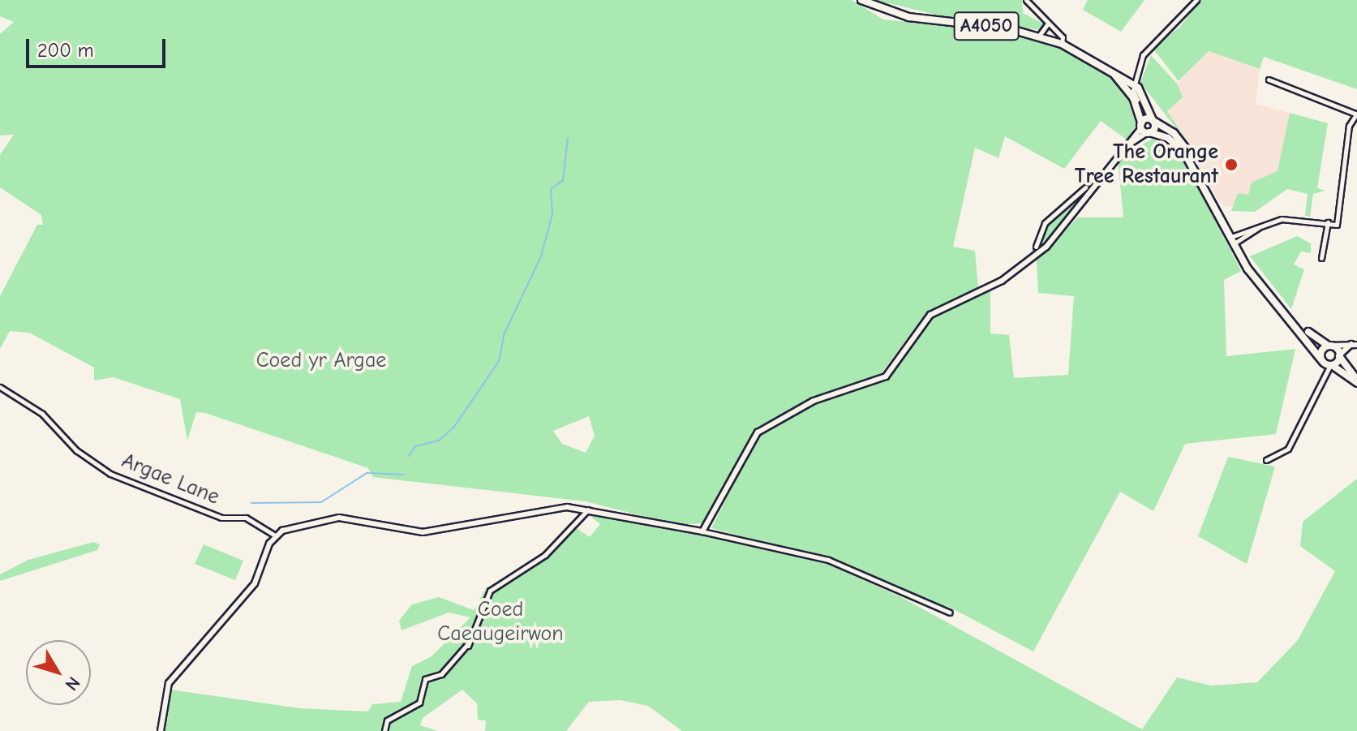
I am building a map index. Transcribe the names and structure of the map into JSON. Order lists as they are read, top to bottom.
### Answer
{
  "streets": {
    "main road": ["A4050"],
    "street": ["Argae Lane"]
  },
  "parks": ["Coed yr Argae", "Coed Caeaugeirwon"],
  "places": ["The Orange Tree Restaurant"],
  "scale_bar": "200 m",
  "north": "bottom right"
}
